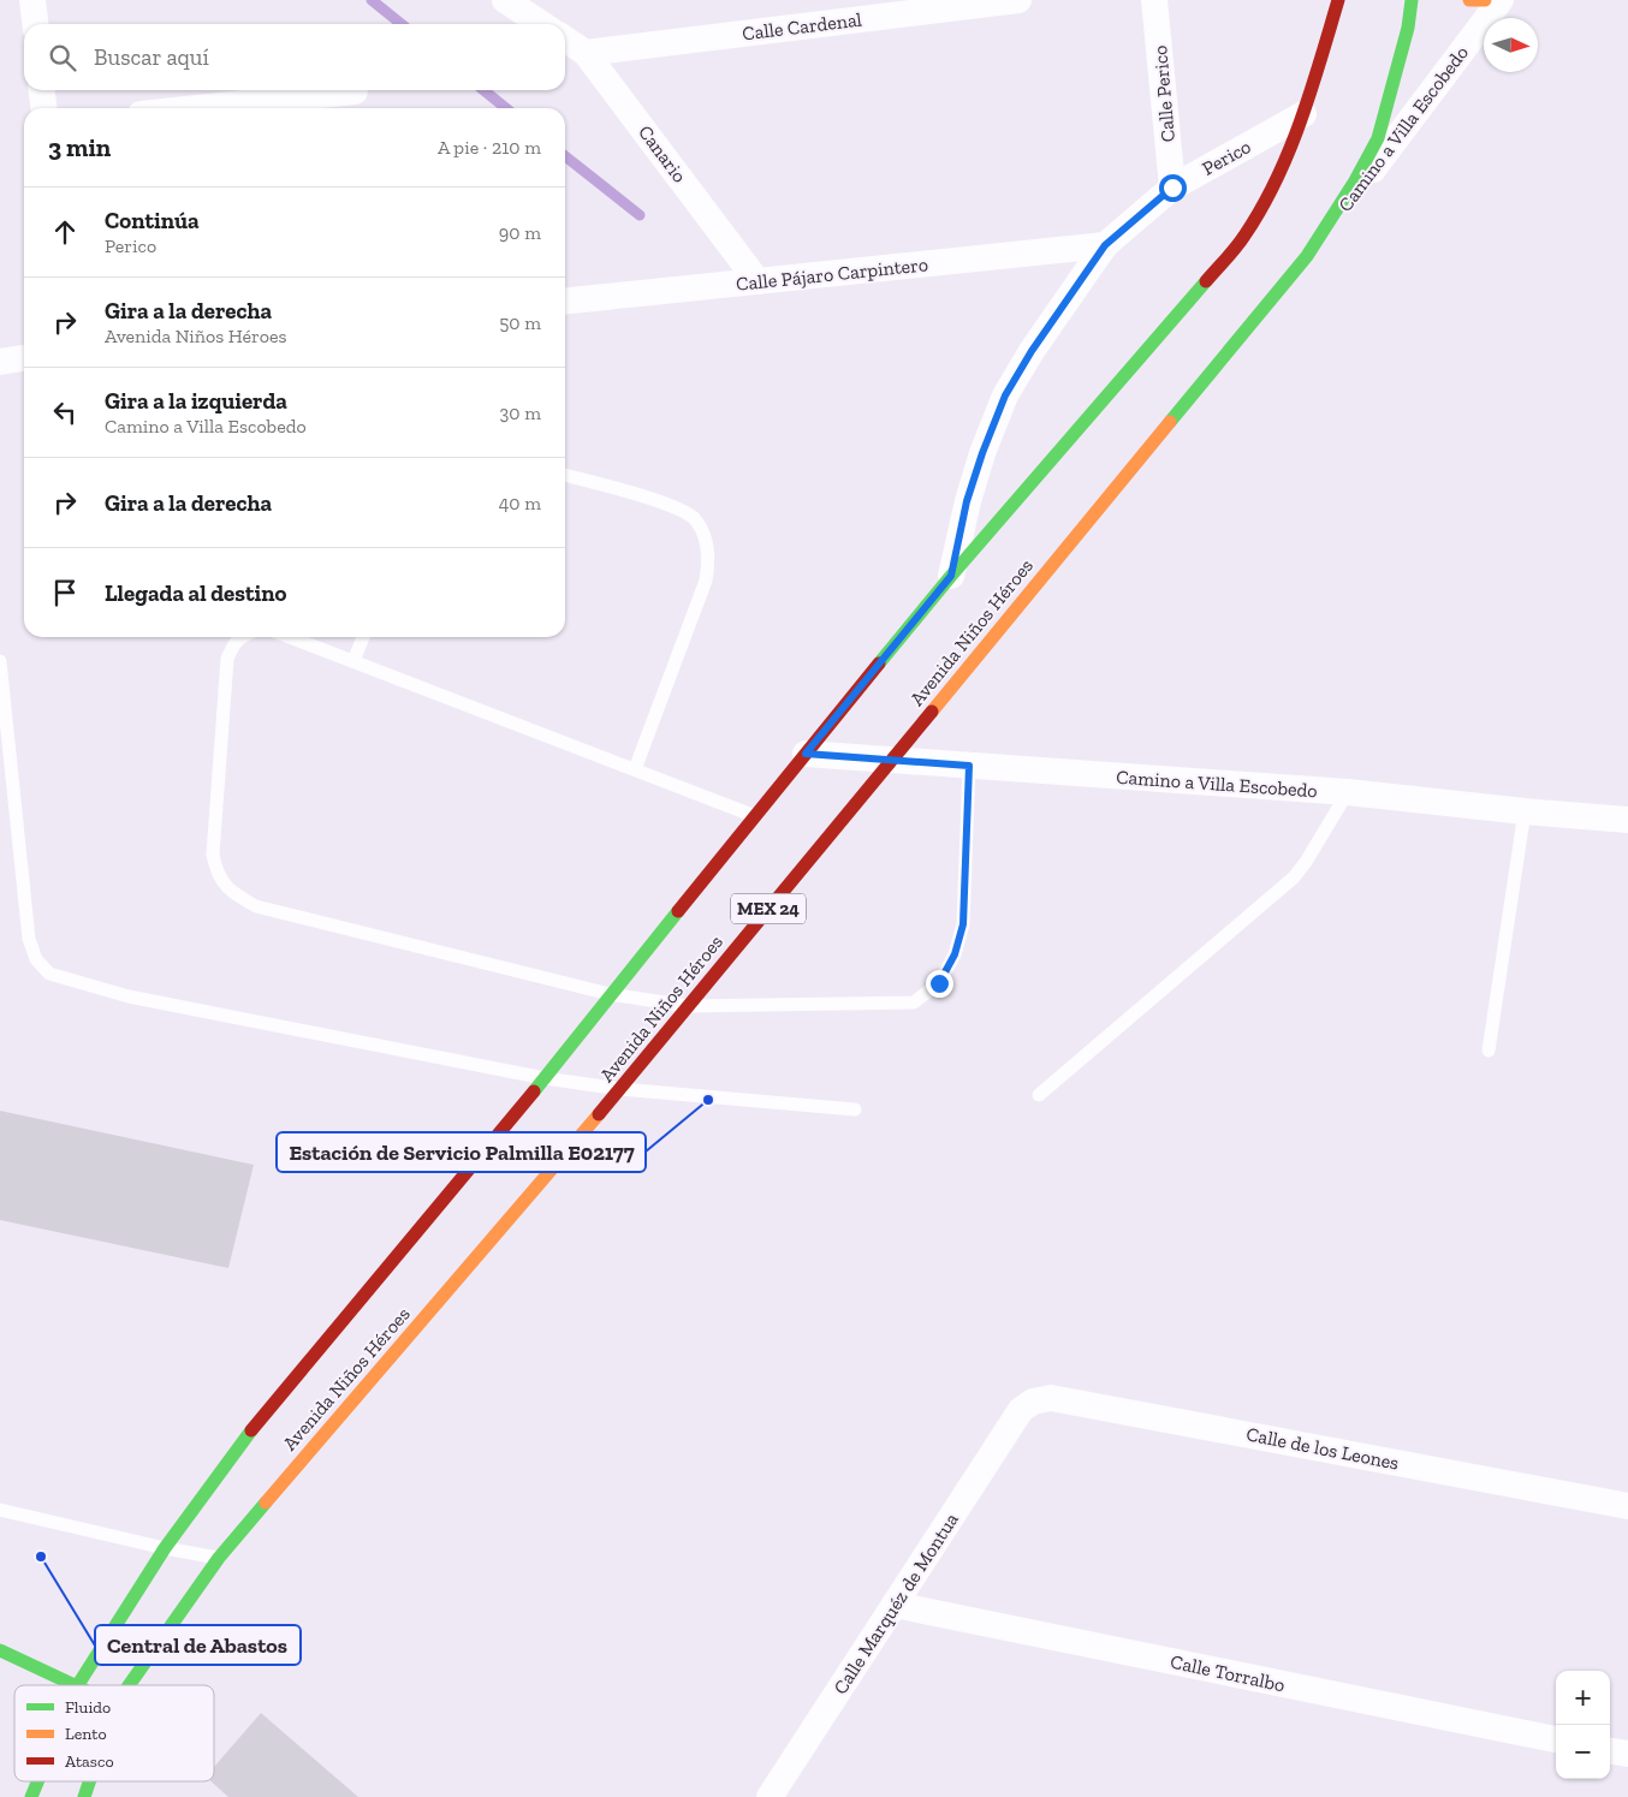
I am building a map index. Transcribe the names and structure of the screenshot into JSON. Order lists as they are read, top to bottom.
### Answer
{
  "streets": {
    "main road": ["Avenida Niños Héroes", "MEX 24"],
    "street": [
      "Calle Cardenal",
      "Calle Perico",
      "Camino a Villa Escobedo",
      "Canario",
      "Perico",
      "Calle Pájaro Carpintero",
      "Calle de los Leones",
      "Calle Marquéz de Montua",
      "Calle Torralbo"
    ]
  },
  "crossings": [
    ["Calle Cardenal", "Canario"],
    ["Calle Perico", "Perico"],
    ["Camino a Villa Escobedo", "Avenida Niños Héroes"],
    ["Canario", "Calle Pájaro Carpintero"],
    ["Perico", "Calle Pájaro Carpintero"],
    ["Perico", "Avenida Niños Héroes"],
    ["Calle de los Leones", "Calle Marquéz de Montua"],
    ["Calle Marquéz de Montua", "Calle Torralbo"]
  ],
  "places": ["Estación de Servicio Palmilla E02177", "Central de Abastos"],
  "legend": ["Fluido", "Lento", "Atasco"],
  "north": "right",
  "page": {
    "search": "Buscar aquí",
    "heading": ["3 min", "A pie · 210 m"],
    "list": [
      ["Continúa", "Perico", "90 m"],
      ["Gira a la derecha", "Avenida Niños Héroes", "50 m"],
      ["Gira a la izquierda", "Camino a Villa Escobedo", "30 m"],
      ["Gira a la derecha", "40 m"],
      "Llegada al destino"
    ],
    "map_buttons": ["+", "−"]
  }
}
